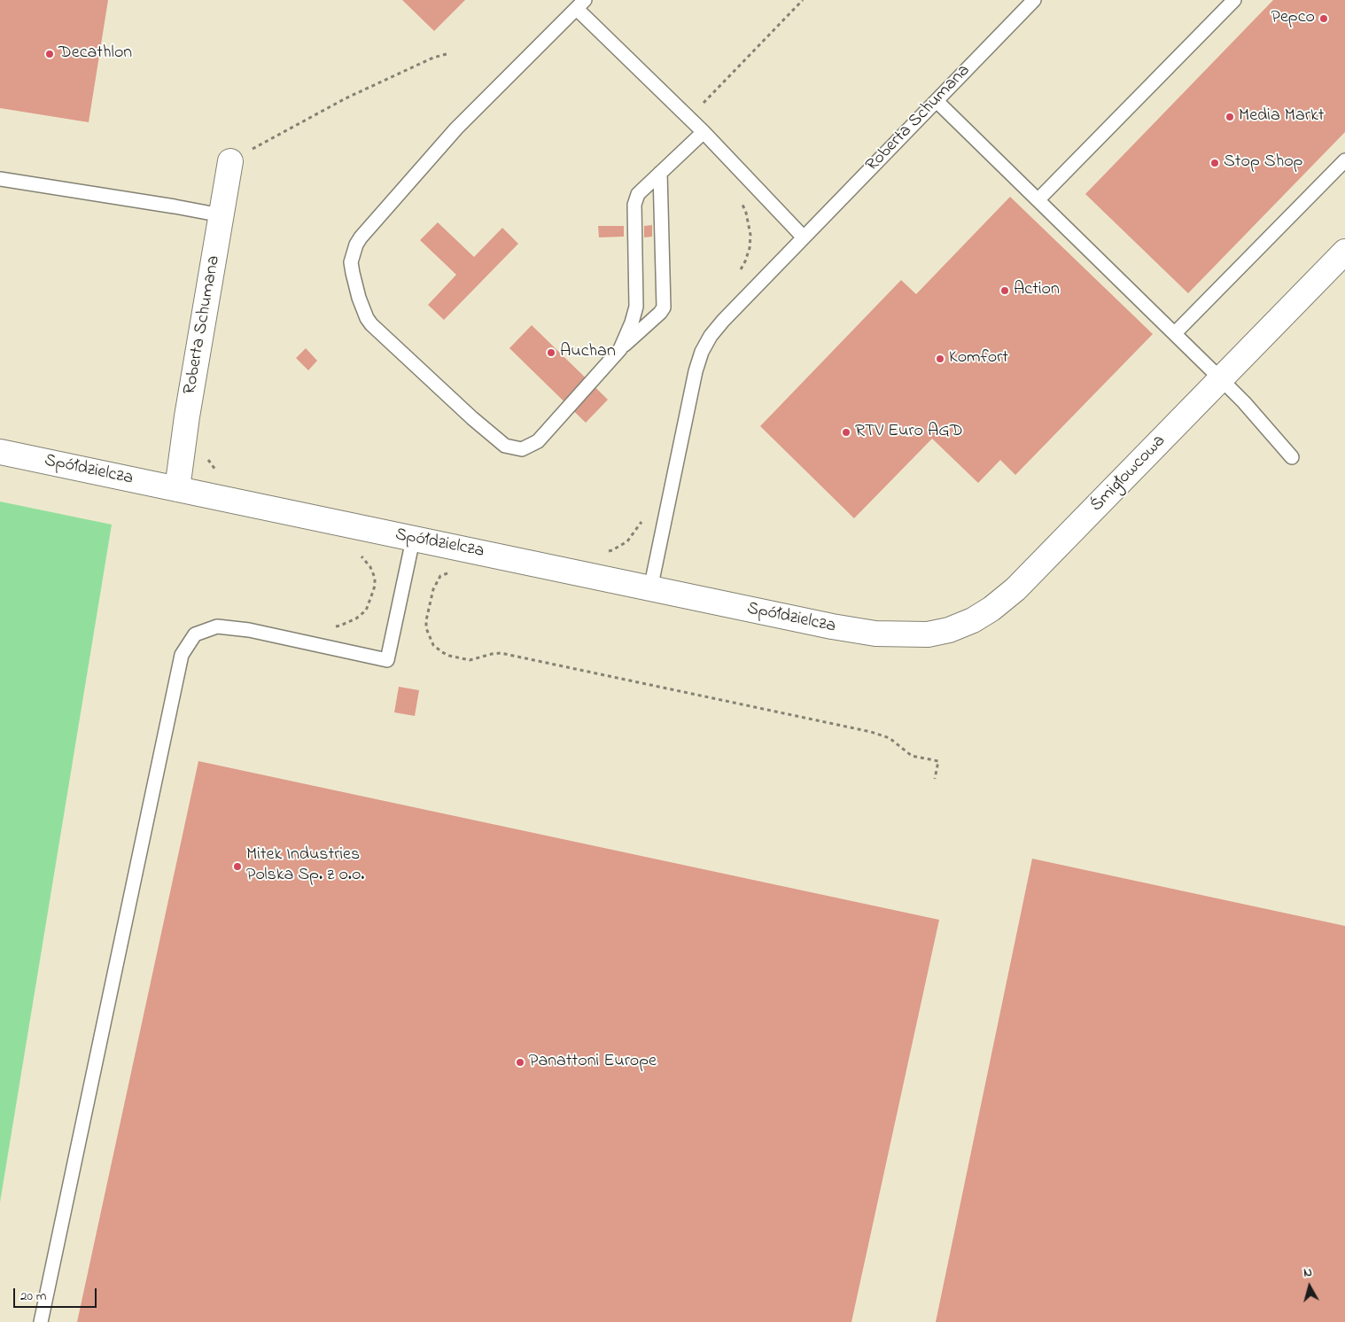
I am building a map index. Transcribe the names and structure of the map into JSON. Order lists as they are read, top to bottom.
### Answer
{
  "streets": {
    "street": ["Roberta Schumana", "Spółdzielcza", "Śmigłowcowa"]
  },
  "crossings": [
    ["Roberta Schumana", "Spółdzielcza"],
    ["Spółdzielcza", "Śmigłowcowa"]
  ],
  "places": [
    "Pepco",
    "Decathlon",
    "Media Markt",
    "Stop Shop",
    "Action",
    "Auchan",
    "Komfort",
    "RTV Euro AGD",
    "Mitek Industries Polska Sp. z o.o.",
    "Panattoni Europe"
  ],
  "scale_bar": "20 m",
  "north": "top"
}
